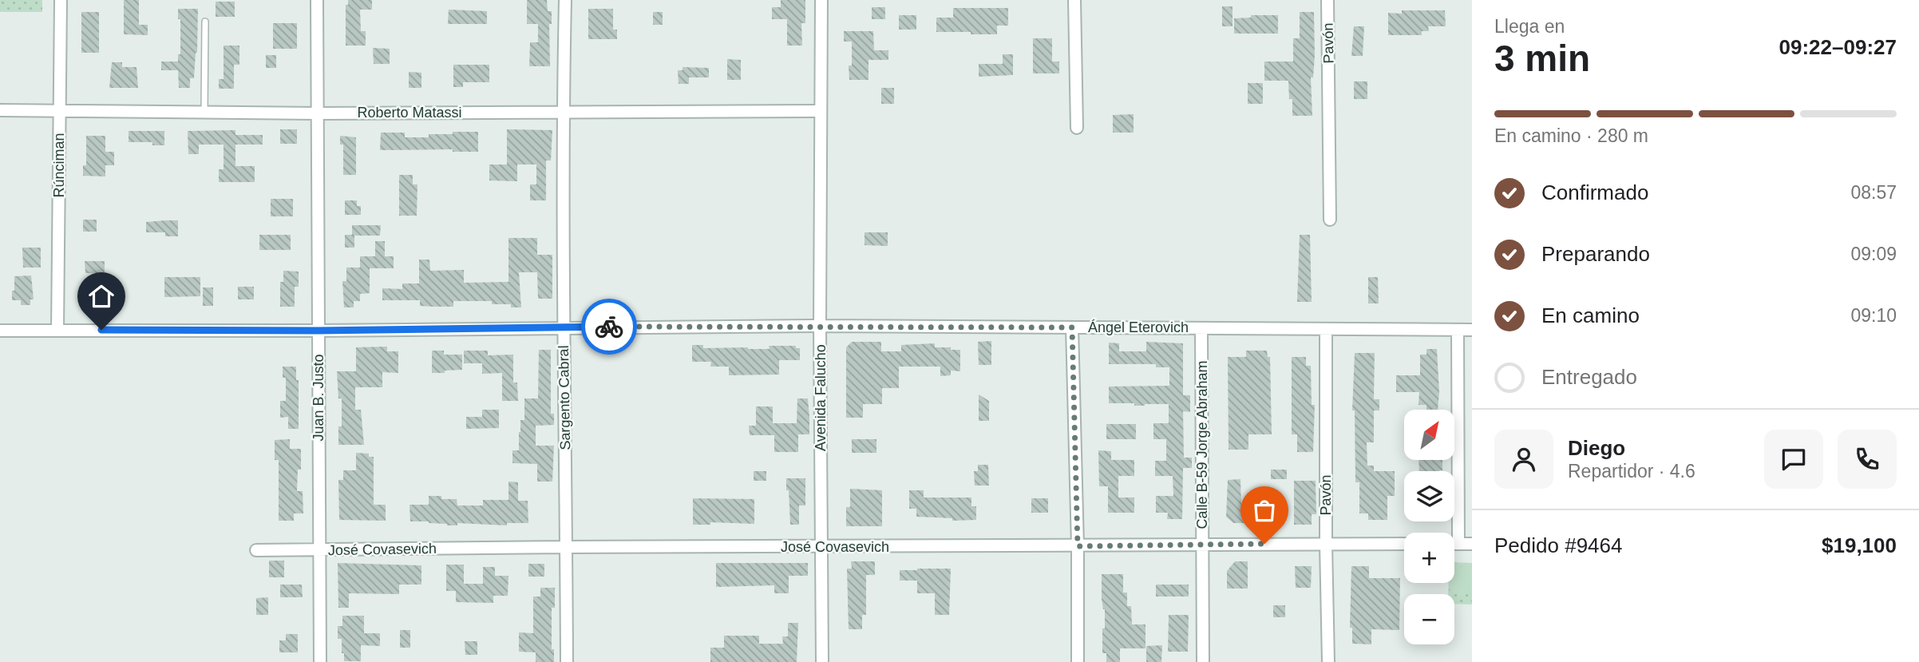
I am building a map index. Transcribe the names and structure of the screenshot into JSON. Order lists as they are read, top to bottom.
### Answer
{
  "streets": {
    "street": [
      "Pavón",
      "Roberto Matassi",
      "Rúnciman",
      "Ángel Eterovich",
      "Juan B. Justo",
      "Sargento Cabral",
      "Avenida Falucho",
      "Calle B-59 Jorge Abraham",
      "José Covasevich"
    ]
  },
  "crossings": [
    ["Pavón", "Ángel Eterovich"],
    ["Pavón", "José Covasevich"],
    ["Roberto Matassi", "Rúnciman"],
    ["Roberto Matassi", "Juan B. Justo"],
    ["Roberto Matassi", "Sargento Cabral"],
    ["Roberto Matassi", "Avenida Falucho"],
    ["Rúnciman", "Ángel Eterovich"],
    ["Ángel Eterovich", "Juan B. Justo"],
    ["Ángel Eterovich", "Sargento Cabral"],
    ["Ángel Eterovich", "Avenida Falucho"],
    ["Ángel Eterovich", "Calle B-59 Jorge Abraham"],
    ["Juan B. Justo", "José Covasevich"],
    ["Sargento Cabral", "José Covasevich"],
    ["Avenida Falucho", "José Covasevich"],
    ["Calle B-59 Jorge Abraham", "José Covasevich"]
  ],
  "north": "top right",
  "page": {
    "heading": ["3 min", "Llega en", "09:22–09:27"],
    "panel": [
      "Diego",
      "Repartidor · 4.6",
      "Pedido #9464",
      "$19,100"
    ],
    "bar": "En camino · 280 m",
    "list": [
      ["Confirmado", "08:57"],
      ["Preparando", "09:09"],
      ["En camino", "09:10"],
      "Entregado"
    ],
    "map_buttons": ["+", "−"]
  }
}
